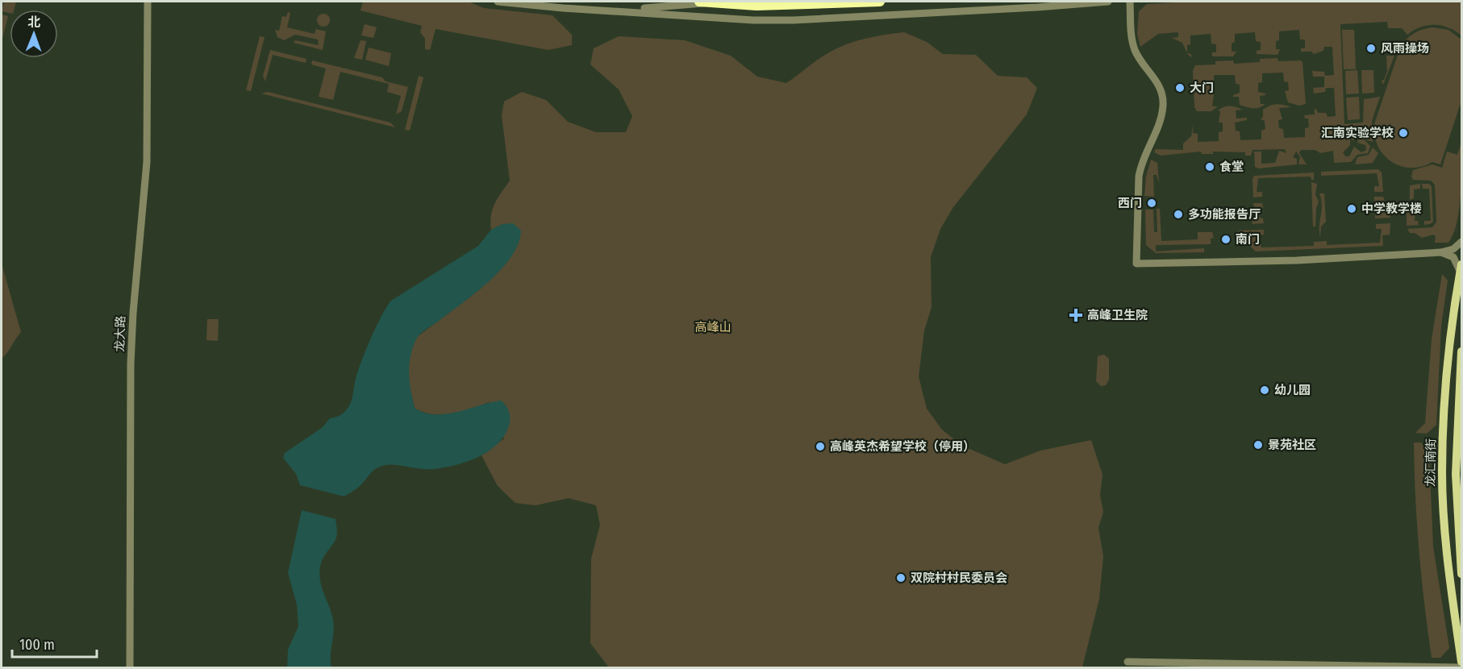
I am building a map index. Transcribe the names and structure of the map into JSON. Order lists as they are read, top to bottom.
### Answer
{
  "streets": {
    "main road": ["龙汇南街"],
    "street": ["龙大路"]
  },
  "parks": ["高峰山"],
  "places": {
    "other": [
      "风雨操场",
      "大门",
      "汇南实验学校",
      "食堂",
      "西门",
      "中学教学楼",
      "多功能报告厅",
      "南门",
      "幼儿园",
      "景苑社区",
      "高峰英杰希望学校（停用）",
      "双院村村民委员会"
    ],
    "health": ["高峰卫生院"]
  },
  "scale_bar": "100 m",
  "north": "top"
}
